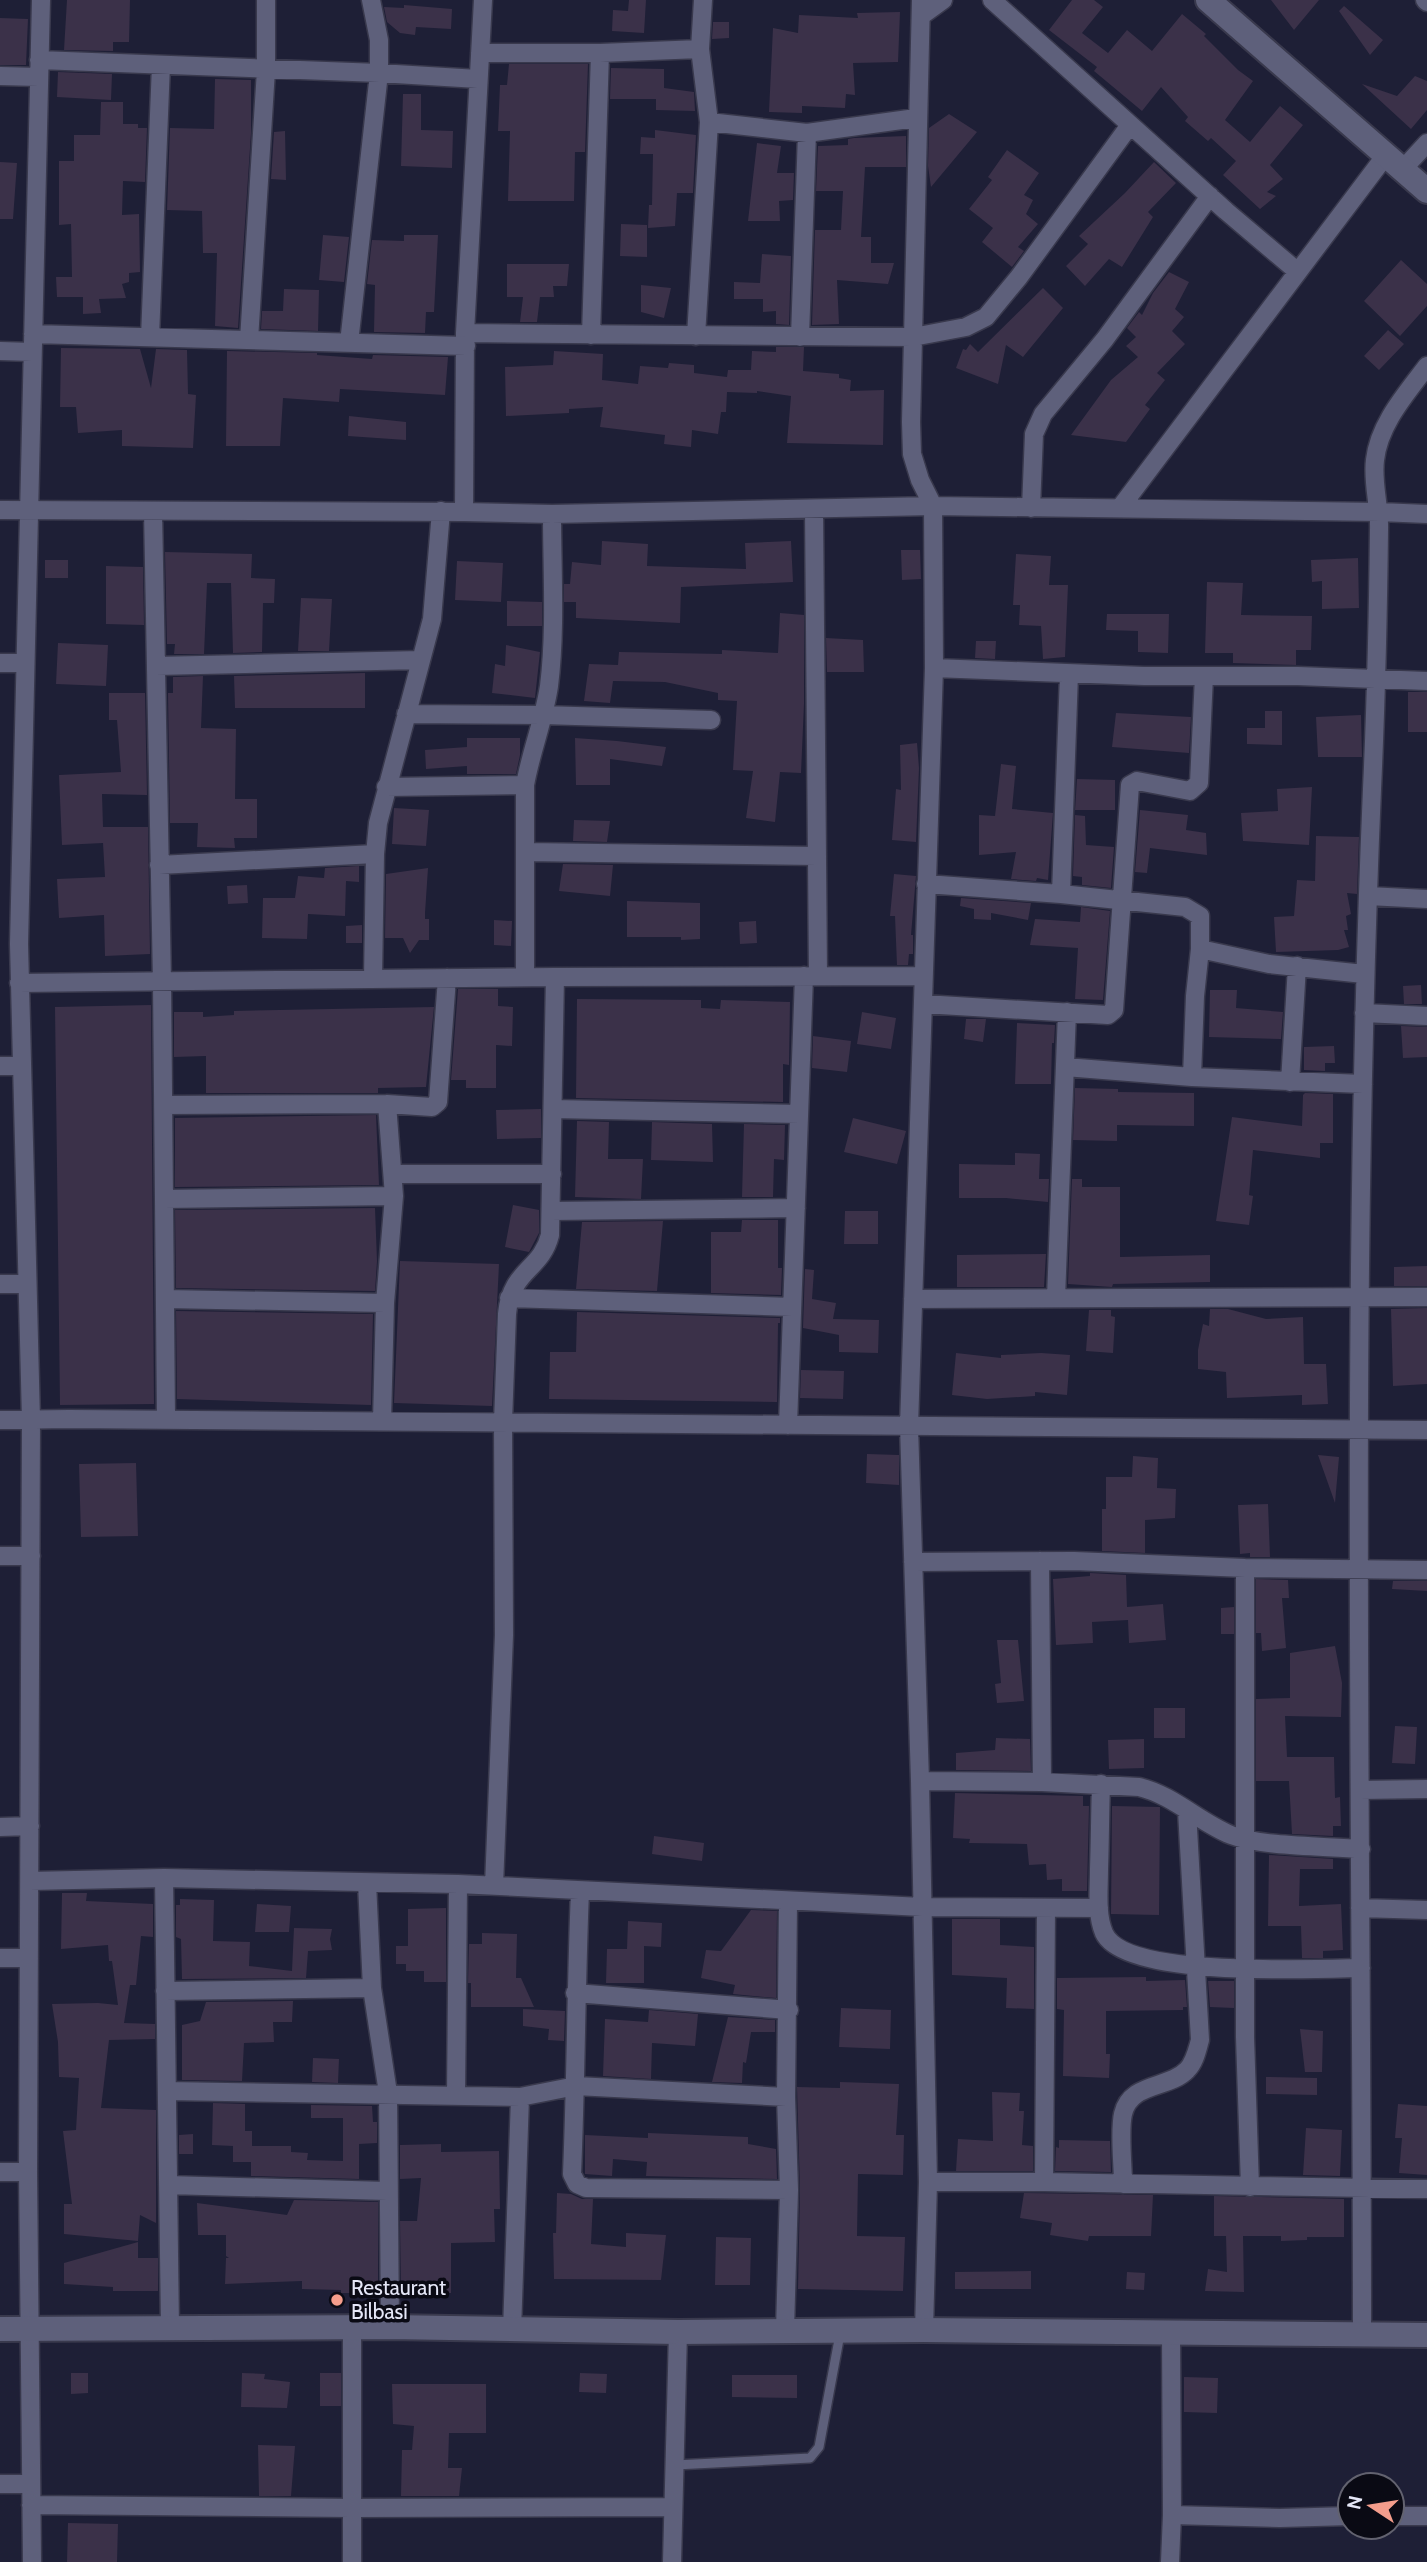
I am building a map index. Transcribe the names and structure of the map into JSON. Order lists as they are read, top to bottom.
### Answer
{
  "places": ["Restaurant Bilbasi"],
  "north": "left"
}
